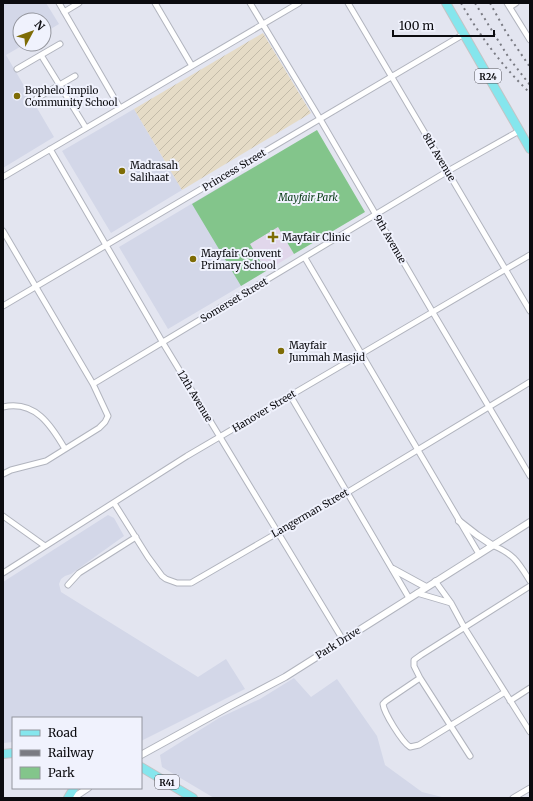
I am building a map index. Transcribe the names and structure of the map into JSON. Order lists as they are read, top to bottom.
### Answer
{
  "streets": {
    "main road": ["R24", "R41"],
    "street": [
      "8th Avenue",
      "Princess Street",
      "9th Avenue",
      "Somerset Street",
      "12th Avenue",
      "Hanover Street",
      "Langerman Street",
      "Park Drive"
    ]
  },
  "crossings": [
    ["R24", "Princess Street"],
    ["R24", "Somerset Street"],
    ["8th Avenue", "Princess Street"],
    ["8th Avenue", "Somerset Street"],
    ["8th Avenue", "Hanover Street"],
    ["Princess Street", "9th Avenue"],
    ["Princess Street", "12th Avenue"],
    ["9th Avenue", "Somerset Street"],
    ["9th Avenue", "Hanover Street"],
    ["9th Avenue", "Langerman Street"],
    ["Somerset Street", "12th Avenue"],
    ["12th Avenue", "Hanover Street"],
    ["12th Avenue", "Langerman Street"],
    ["12th Avenue", "Park Drive"],
    ["Hanover Street", "Langerman Street"]
  ],
  "parks": ["Mayfair Park"],
  "places": {
    "other": [
      "Bophelo Impilo Community School",
      "Madrasah Salihaat",
      "Mayfair Convent Primary School",
      "Mayfair Jummah Masjid"
    ],
    "health": ["Mayfair Clinic"]
  },
  "legend": ["Road", "Railway", "Park"],
  "scale_bar": "100 m",
  "north": "top right"
}
